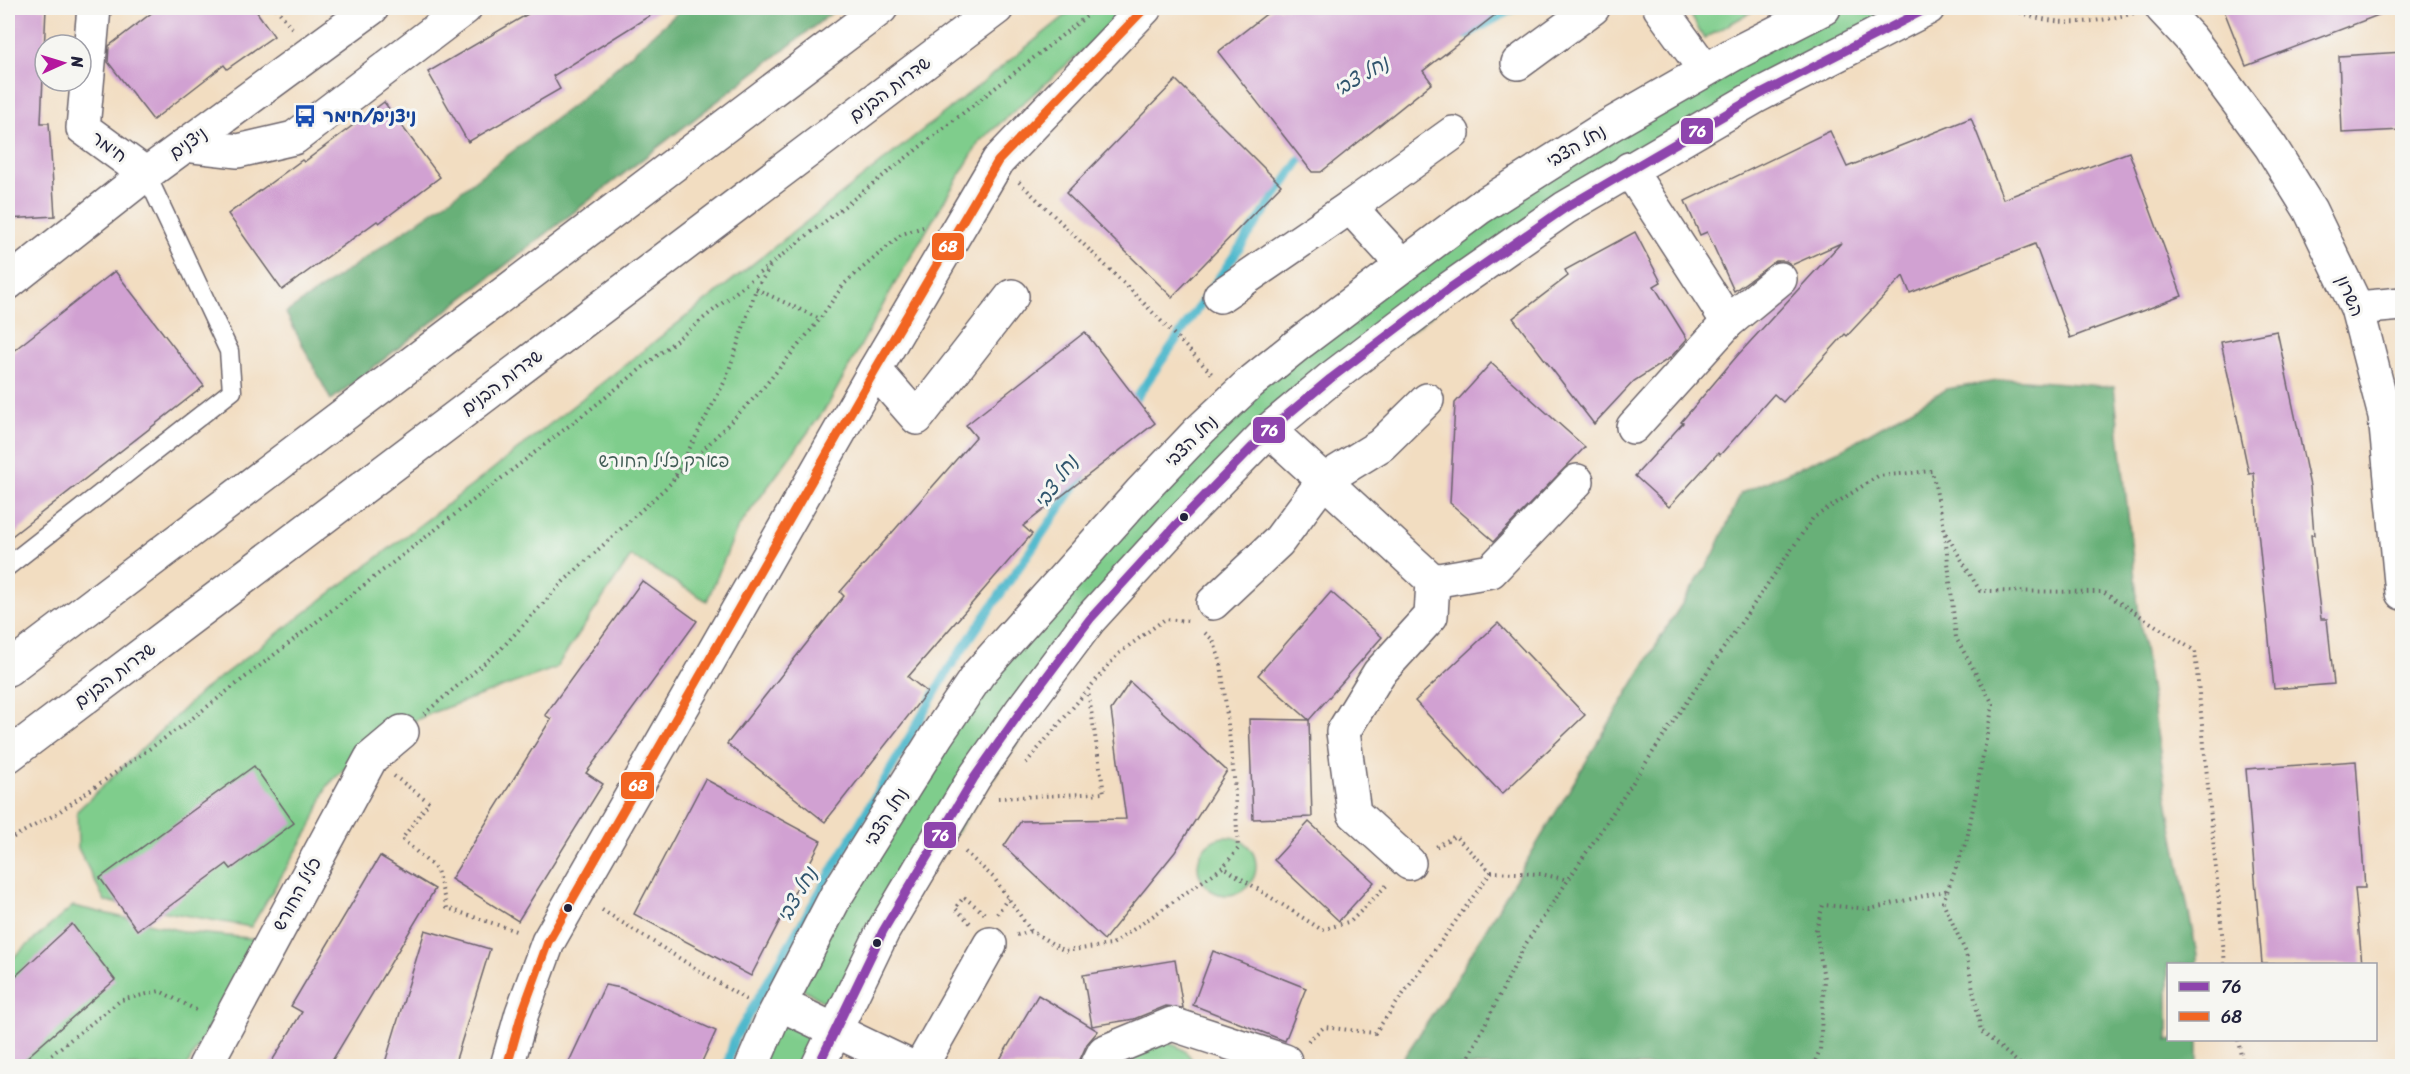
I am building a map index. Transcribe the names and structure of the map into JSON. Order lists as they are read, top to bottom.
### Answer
{
  "streets": {
    "street": [
      "שדרות הבנים",
      "ניצנים",
      "נחל הצבי",
      "חימר",
      "השרון",
      "כליל החורש"
    ]
  },
  "crossings": [
    ["ניצנים", "חימר"]
  ],
  "water": ["נחל צבי"],
  "parks": ["פארק כליל החורש"],
  "places": {
    "bus stop": ["ניצנים/חימר"]
  },
  "lines": ["transit line 76", "transit line 68"],
  "legend": ["76", "68"],
  "north": "right"
}
